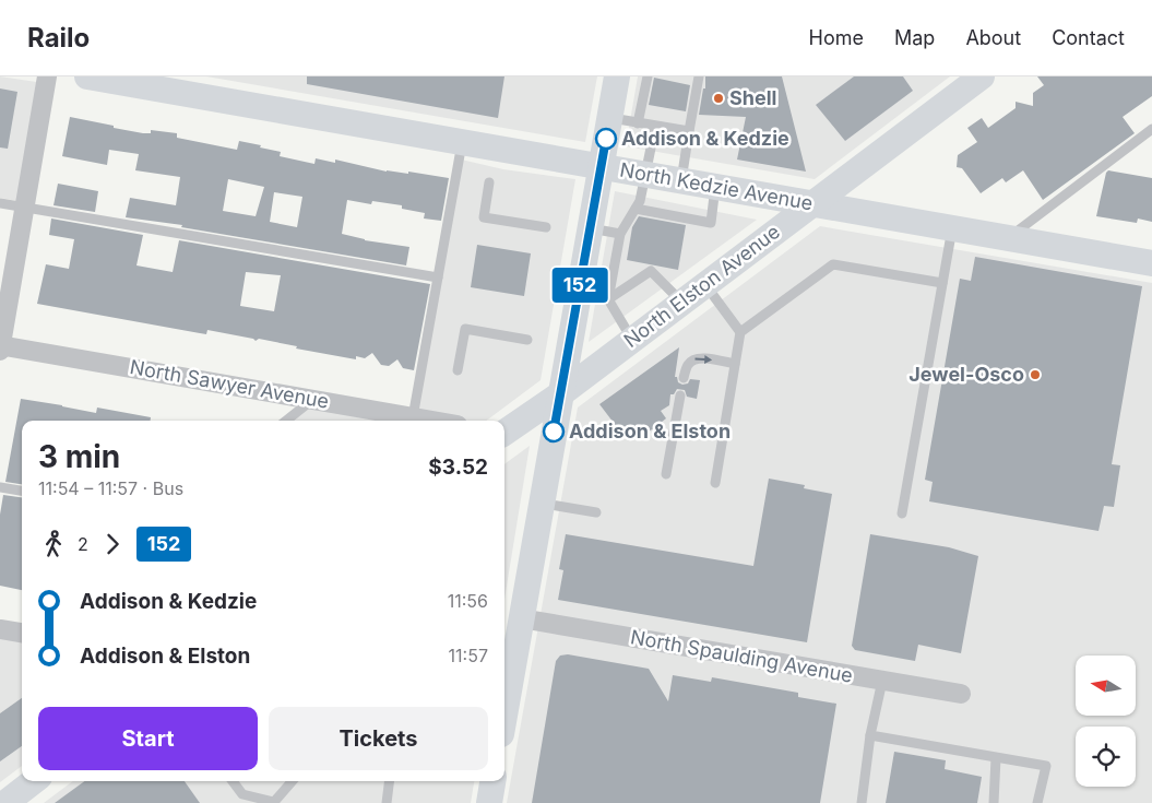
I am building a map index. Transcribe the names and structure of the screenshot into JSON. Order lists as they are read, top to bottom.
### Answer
{
  "streets": {
    "main road": ["North Kedzie Avenue", "North Elston Avenue"],
    "street": ["North Sawyer Avenue", "North Spaulding Avenue"]
  },
  "crossings": [
    ["North Kedzie Avenue", "North Elston Avenue"]
  ],
  "places": [
    "Shell",
    "Addison & Kedzie",
    "Jewel-Osco",
    "Addison & Elston"
  ],
  "lines": ["bus line 152"],
  "north": "left",
  "page": {
    "header": "Railo",
    "nav": [
      "Home",
      "Map",
      "About",
      "Contact"
    ],
    "on_map": "152",
    "heading": ["3 min", "11:54 – 11:57 · Bus", "$3.52"],
    "legs": ["2", "152"],
    "list": [
      {
        "name": "Addison & Kedzie",
        "value": "11:56"
      },
      {
        "name": "Addison & Elston",
        "value": "11:57"
      }
    ],
    "buttons": ["Start", "Tickets"]
  }
}
